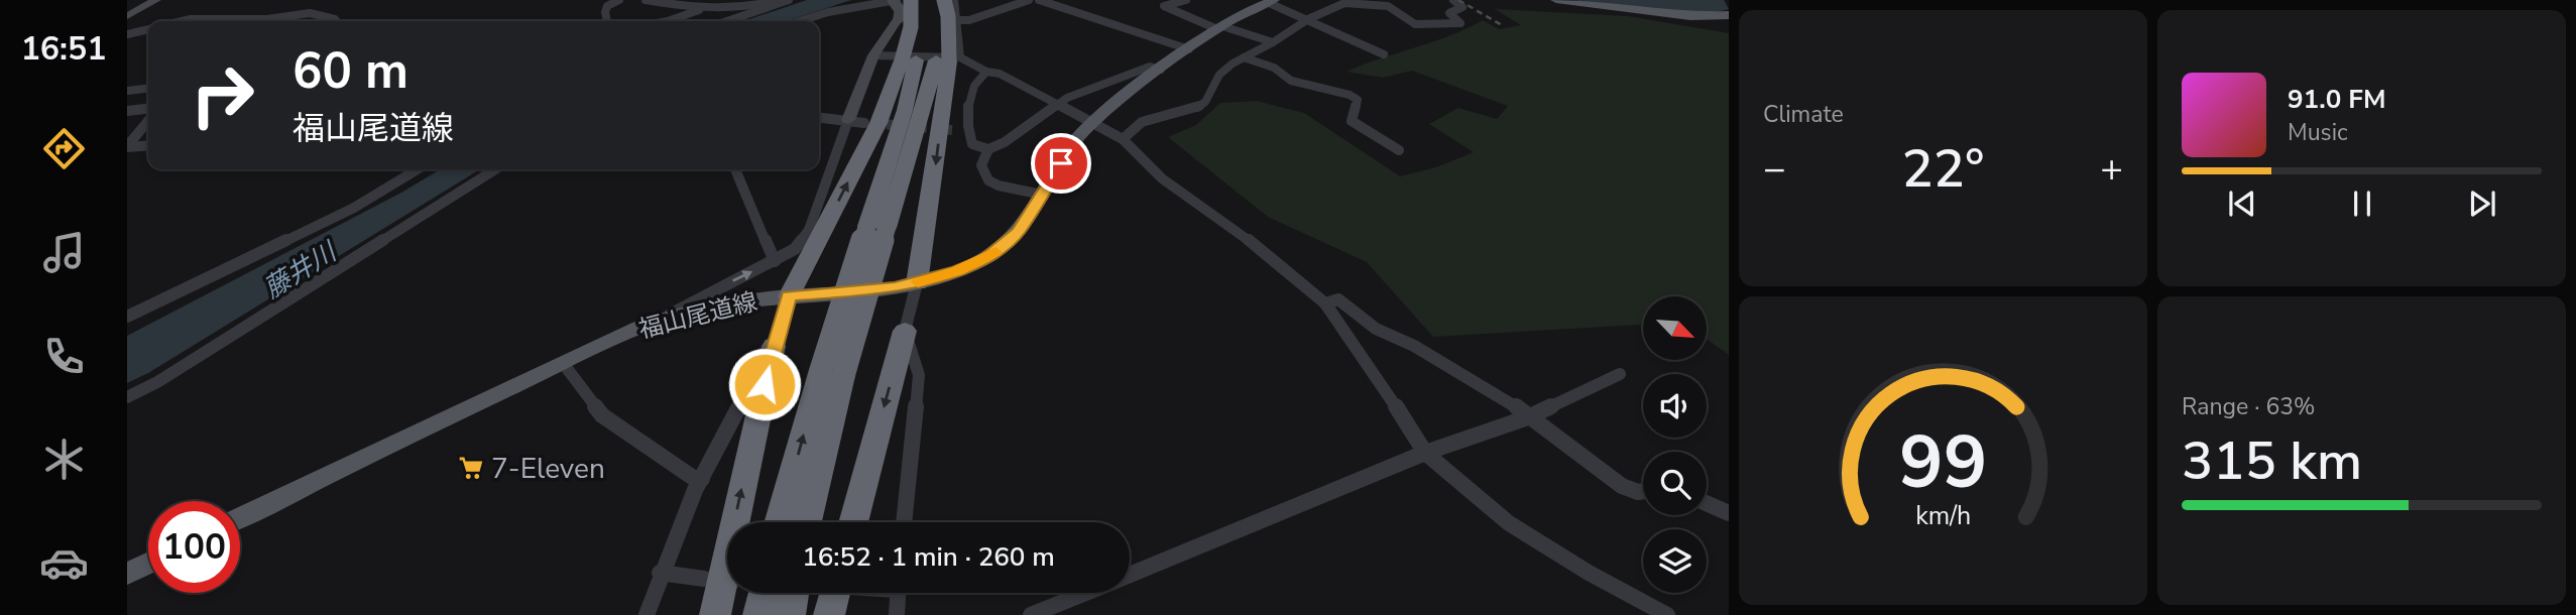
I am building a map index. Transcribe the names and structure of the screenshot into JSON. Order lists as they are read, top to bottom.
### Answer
{
  "streets": {
    "main road": ["福山尾道線"]
  },
  "water": ["藤井川"],
  "places": {
    "supermarket": ["7-Eleven"]
  },
  "north": "bottom right",
  "page": {
    "tabs": "16:51",
    "tile": [
      "Climate",
      ["Range · 63%", "315 km"]
    ],
    "turn": ["60 m", "福山尾道線"],
    "song": ["91.0 FM", "Music"],
    "heat": ["−", "22°", "+"],
    "limit": "100",
    "trip": "16:52 · 1 min · 260 m",
    "gauge": ["99", "km/h"]
  }
}
